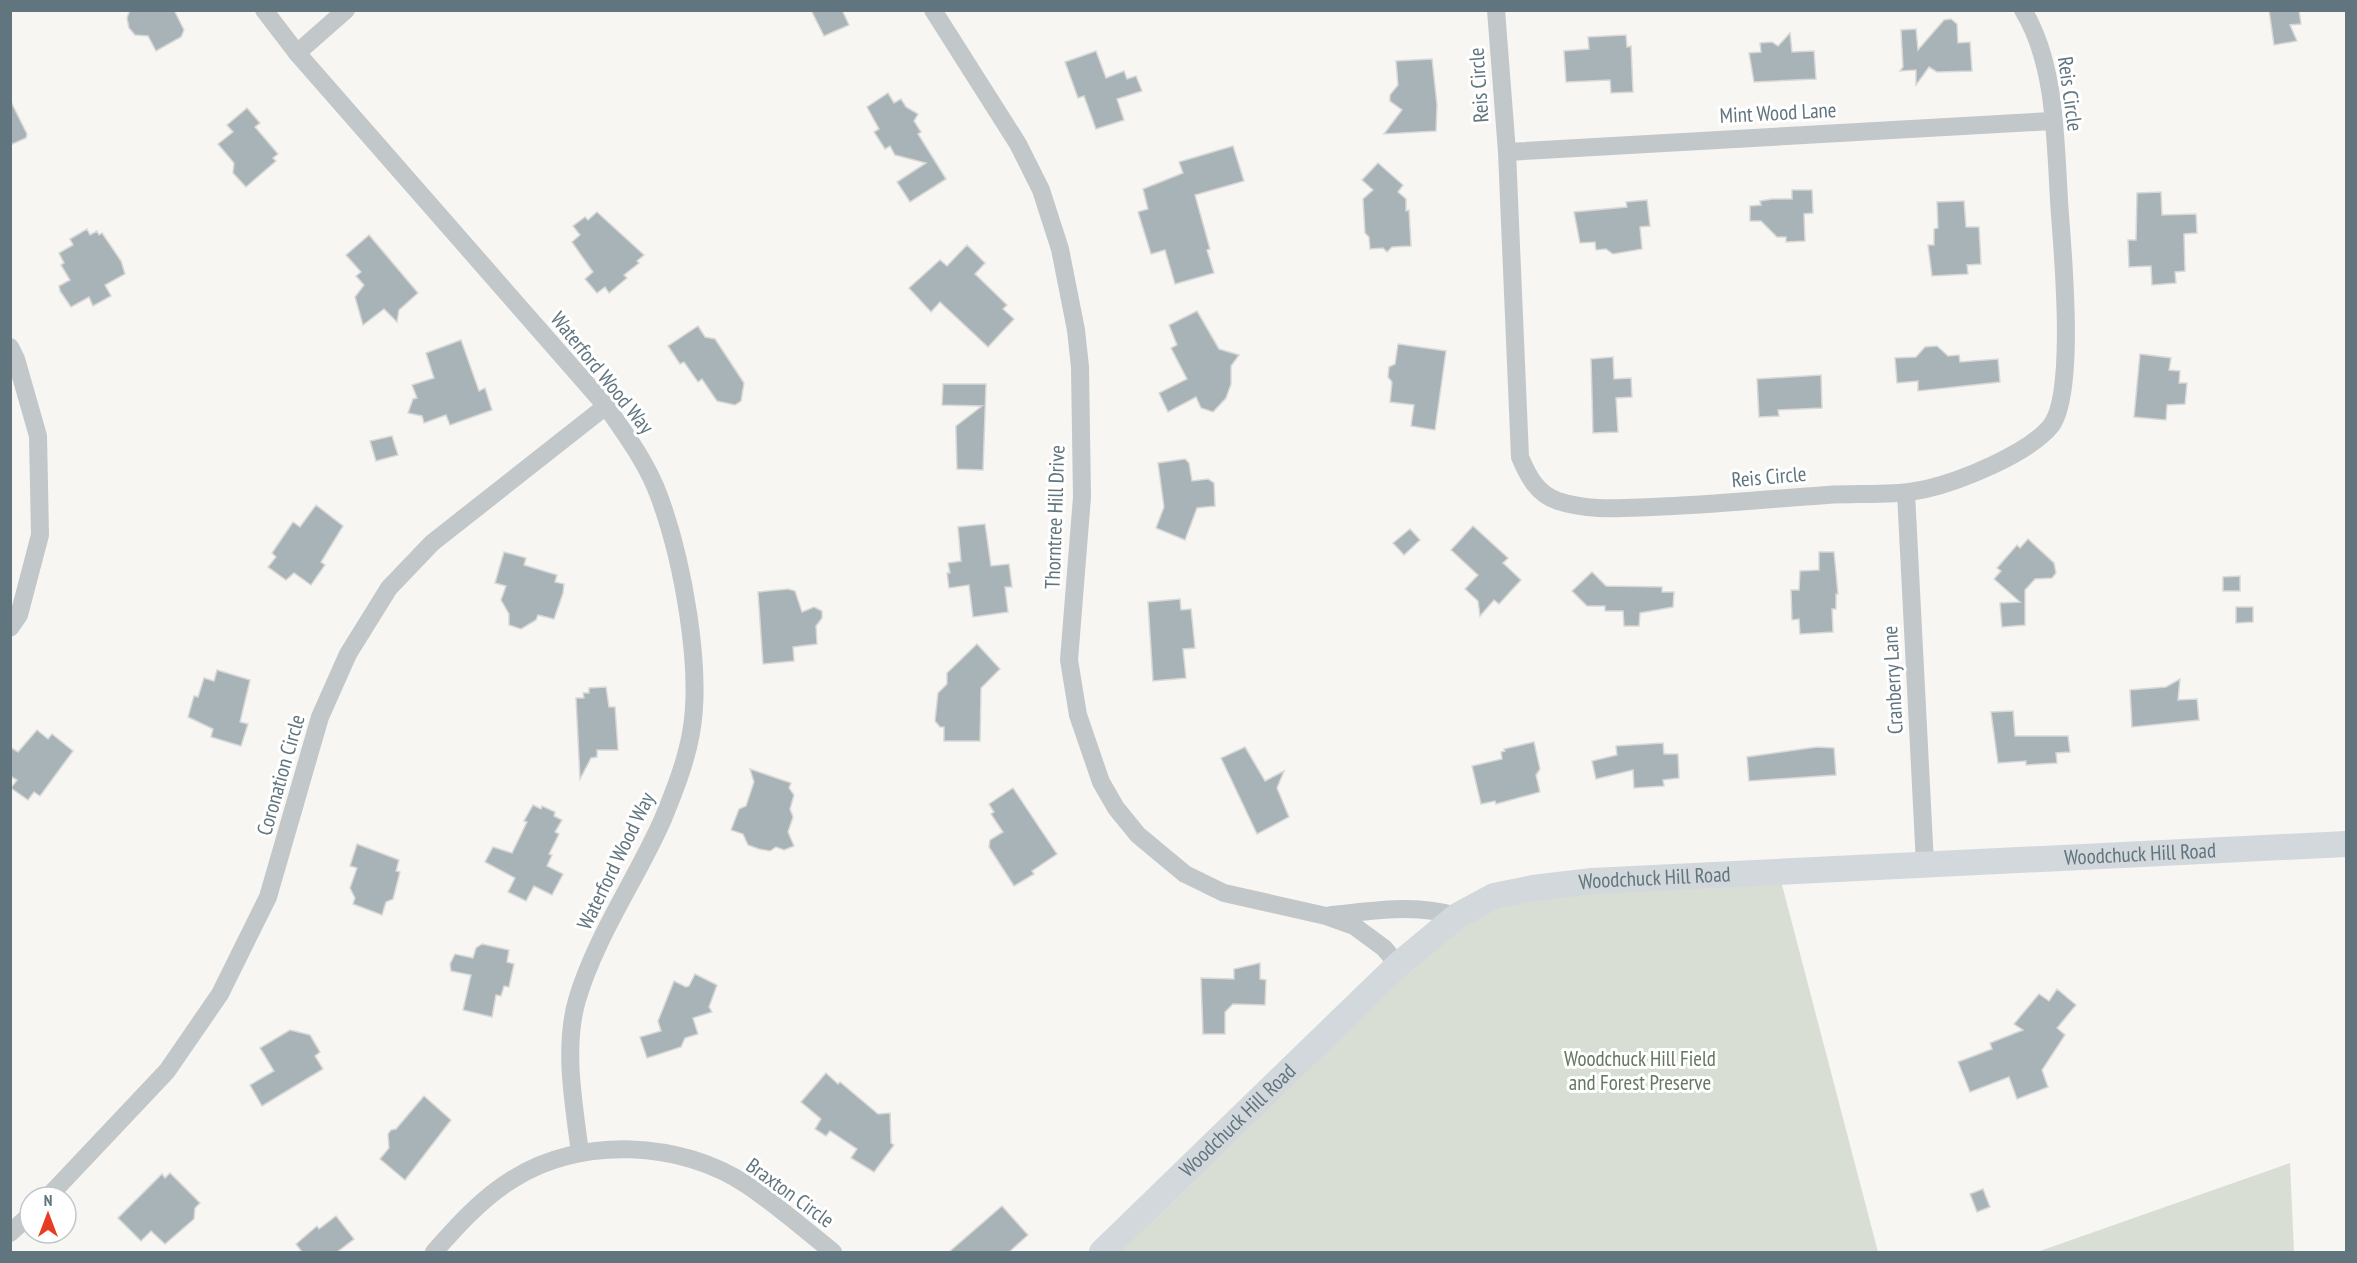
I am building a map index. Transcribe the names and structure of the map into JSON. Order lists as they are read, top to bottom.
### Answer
{
  "streets": {
    "street": [
      "Reis Circle",
      "Mint Wood Lane",
      "Waterford Wood Way",
      "Thorntree Hill Drive",
      "Cranberry Lane",
      "Coronation Circle",
      "Woodchuck Hill Road",
      "Braxton Circle"
    ]
  },
  "crossings": [
    ["Reis Circle", "Mint Wood Lane"],
    ["Reis Circle", "Cranberry Lane"],
    ["Waterford Wood Way", "Coronation Circle"],
    ["Waterford Wood Way", "Braxton Circle"],
    ["Thorntree Hill Drive", "Woodchuck Hill Road"],
    ["Cranberry Lane", "Woodchuck Hill Road"]
  ],
  "parks": ["Woodchuck Hill Field and Forest Preserve"],
  "north": "top"
}
